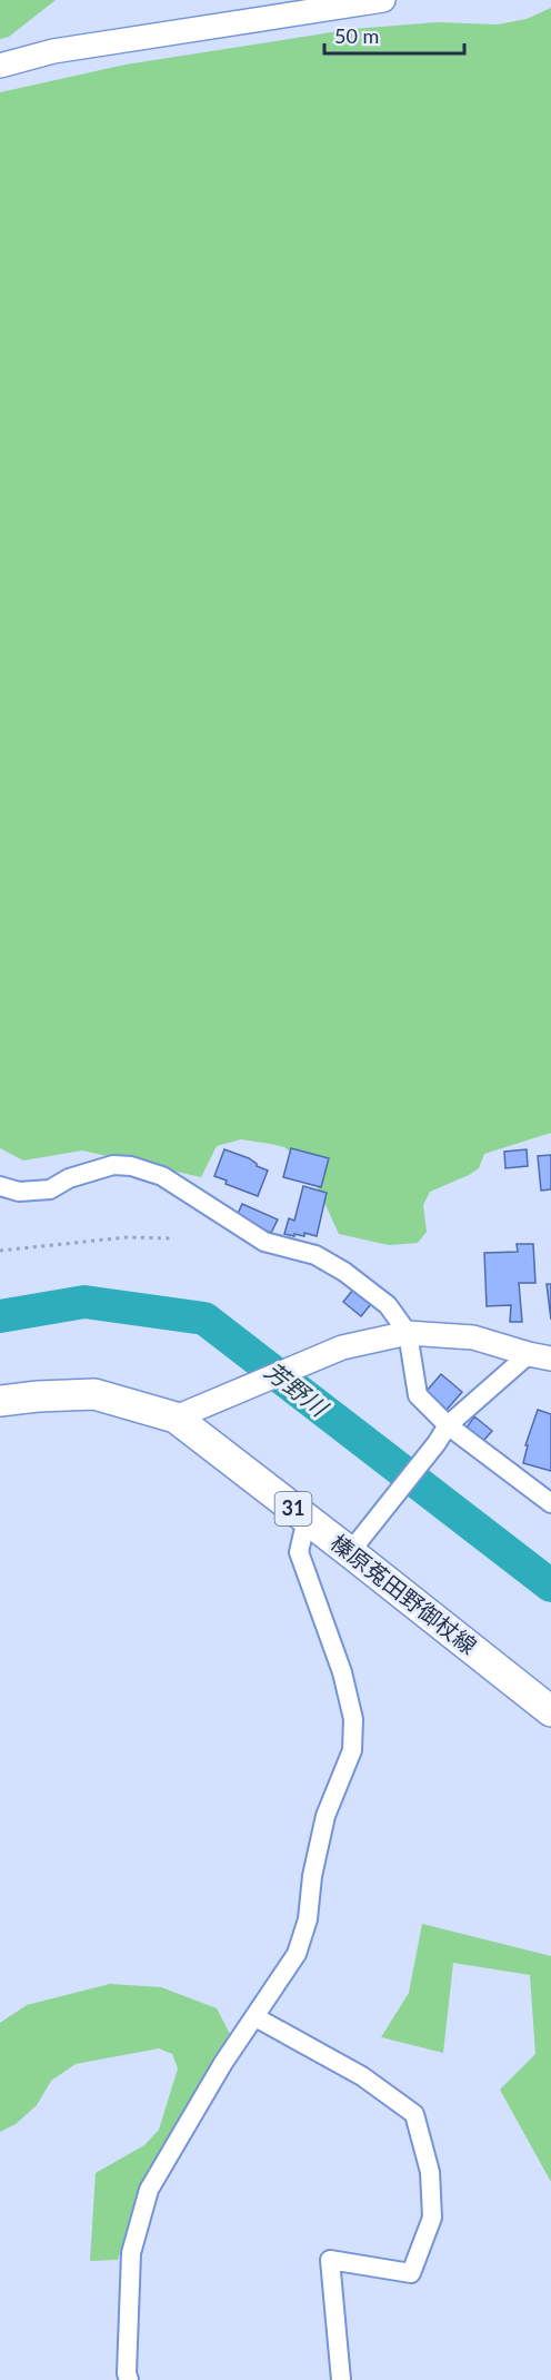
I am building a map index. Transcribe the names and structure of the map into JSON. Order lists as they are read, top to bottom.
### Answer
{
  "streets": {
    "main road": ["31", "榛原菟田野御杖線"]
  },
  "water": ["芳野川"],
  "scale_bar": "50 m"
}
